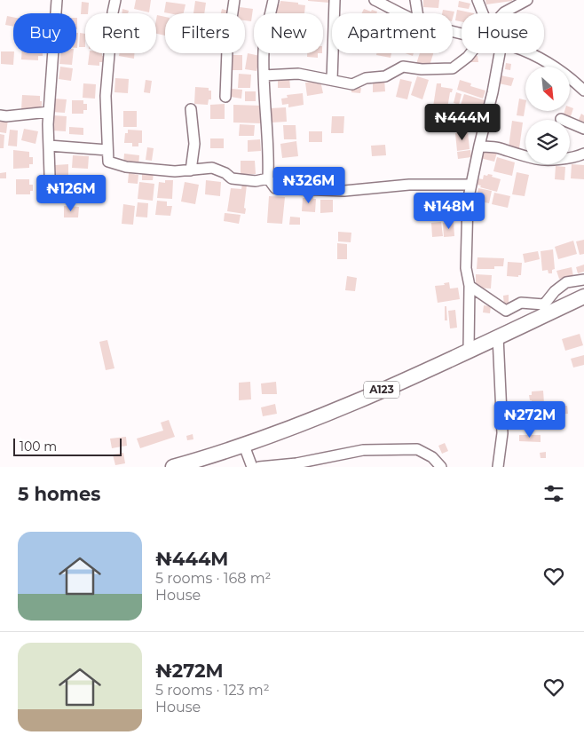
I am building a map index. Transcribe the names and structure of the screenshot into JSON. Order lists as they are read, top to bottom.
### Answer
{
  "streets": {
    "highway": ["A123"]
  },
  "scale_bar": "100 m",
  "north": "bottom right",
  "page": {
    "chip": [
      "Buy",
      "Rent",
      "Filters",
      "New",
      "Apartment",
      "House"
    ],
    "price": [
      "₦444M",
      "₦326M",
      "₦126M",
      "₦148M",
      "₦272M"
    ],
    "scale": "100 m",
    "heading": "5 homes",
    "list": [
      {
        "name": "₦444M",
        "note": "5 rooms · 168 m² · House"
      },
      {
        "name": "₦272M",
        "note": "5 rooms · 123 m² · House"
      }
    ]
  }
}
